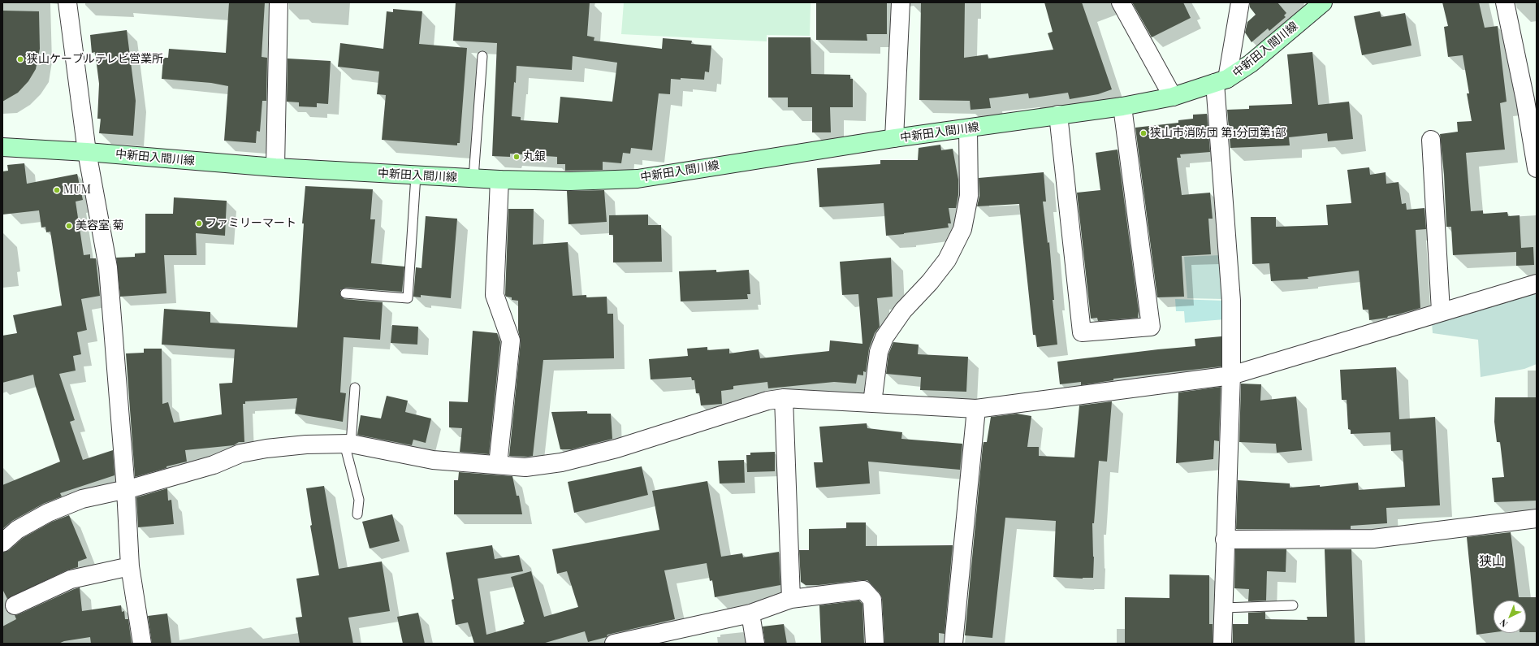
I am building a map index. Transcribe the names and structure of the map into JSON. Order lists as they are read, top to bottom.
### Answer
{
  "streets": {
    "main road": ["中新田入間川線"]
  },
  "districts": ["狭山"],
  "places": [
    "狭山ケーブルテレビ営業所",
    "狭山市消防団 第1分団第1部",
    "丸銀",
    "MUM",
    "ファミリーマート",
    "美容室 菊"
  ],
  "north": "bottom left"
}
